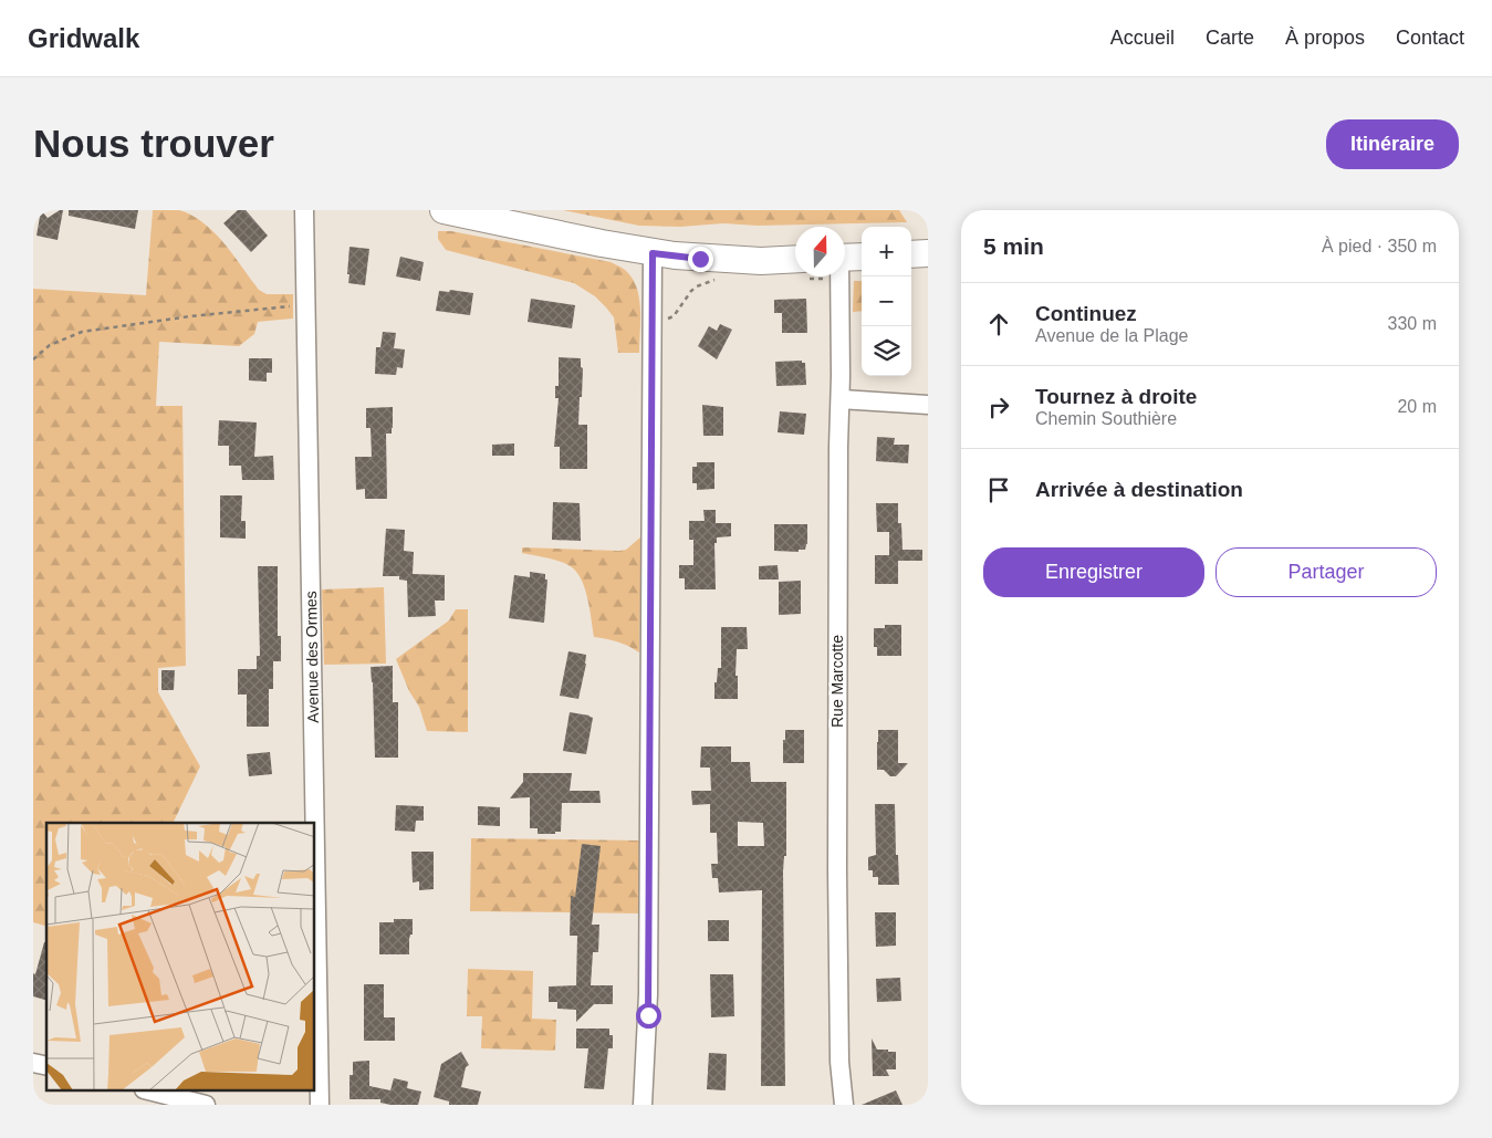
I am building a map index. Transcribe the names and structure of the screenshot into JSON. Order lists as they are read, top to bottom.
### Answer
{
  "streets": {
    "street": ["Avenue des Ormes", "Rue Marcotte"]
  },
  "north": "top",
  "page": {
    "header": "Gridwalk",
    "nav": [
      "Accueil",
      "Carte",
      "À propos",
      "Contact"
    ],
    "buttons": [
      "Itinéraire",
      ["Enregistrer", "Partager"]
    ],
    "title": "Nous trouver",
    "heading": ["5 min", "À pied · 350 m"],
    "map_buttons": ["+", "−"],
    "list": [
      ["Continuez", "Avenue de la Plage", "330 m"],
      ["Tournez à droite", "Chemin Southière", "20 m"],
      "Arrivée à destination"
    ]
  }
}
